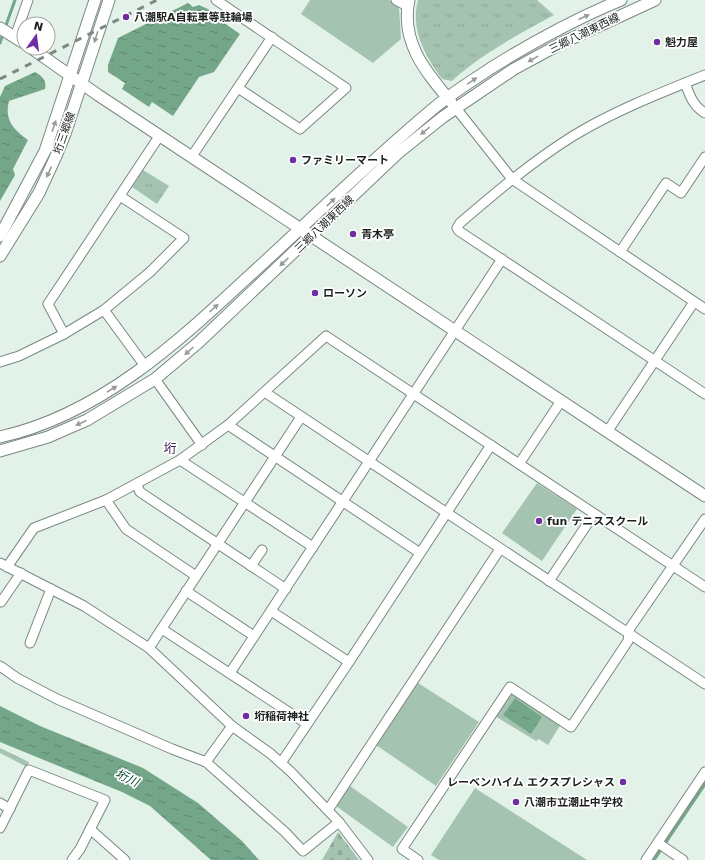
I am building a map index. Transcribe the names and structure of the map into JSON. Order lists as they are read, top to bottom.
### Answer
{
  "streets": {
    "street": ["三郷八潮東西線", "垳三郷線"]
  },
  "districts": ["垳"],
  "water": ["垳川"],
  "places": [
    "八潮駅A自転車等駐輪場",
    "魁力屋",
    "ファミリーマート",
    "青木亭",
    "ローソン",
    "fun テニススクール",
    "垳稲荷神社",
    "レーベンハイム エクスプレシャス",
    "八潮市立潮止中学校"
  ],
  "north": "top"
}
